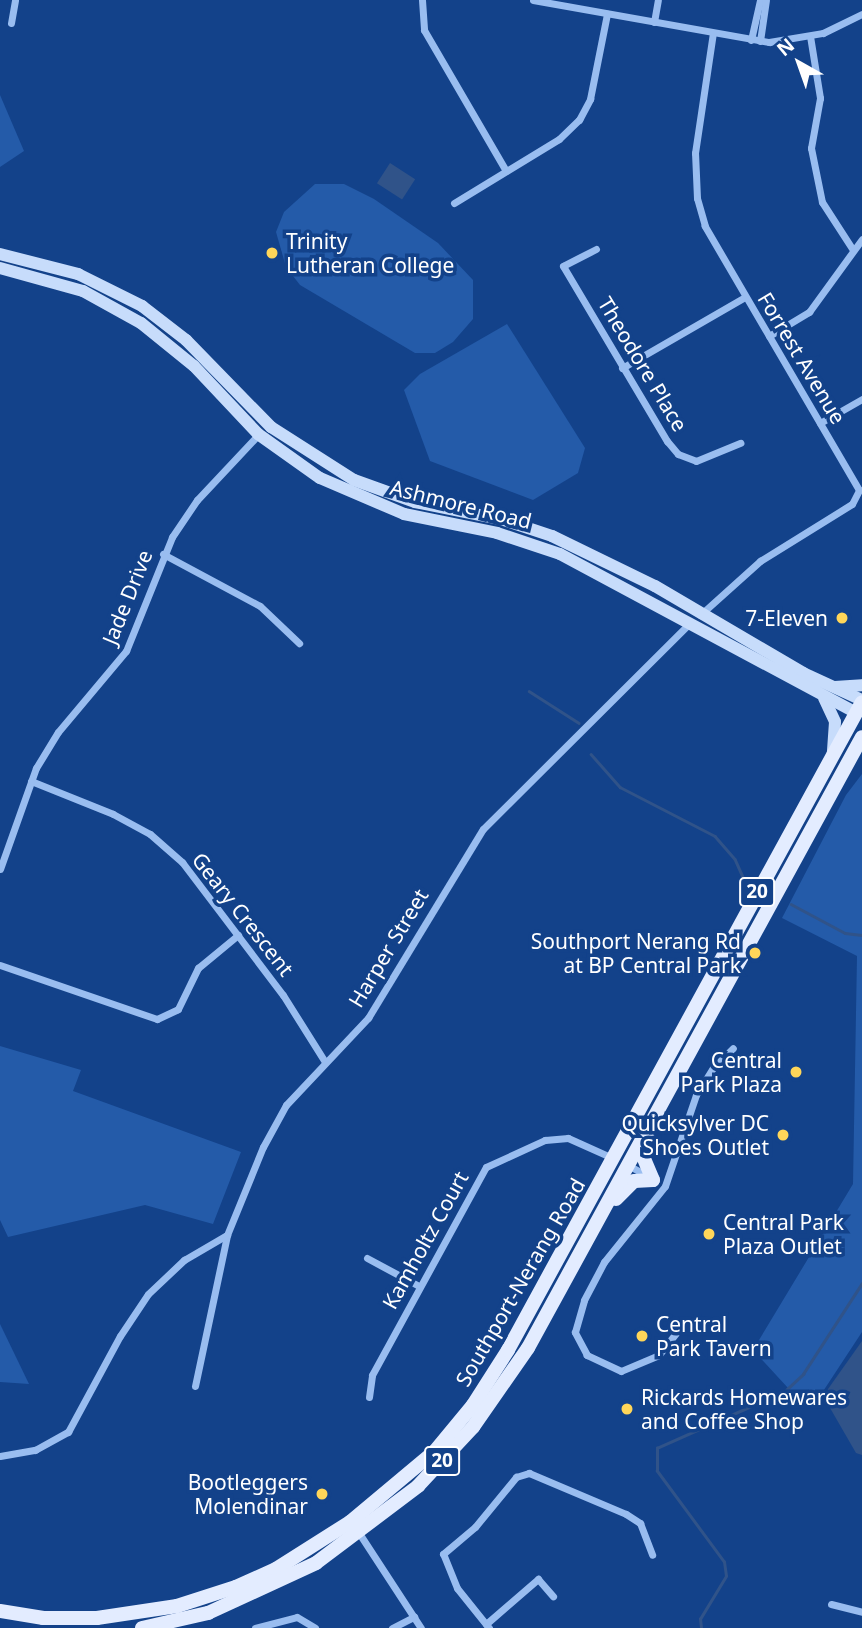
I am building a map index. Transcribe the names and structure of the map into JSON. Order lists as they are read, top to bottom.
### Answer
{
  "streets": {
    "main road": ["Ashmore Road", "20", "Southport-Nerang Road"],
    "street": [
      "Forrest Avenue",
      "Theodore Place",
      "Jade Drive",
      "Geary Crescent",
      "Harper Street",
      "Kamholtz Court"
    ]
  },
  "crossings": [
    ["Forrest Avenue", "Ashmore Road"],
    ["Forrest Avenue", "Harper Street"],
    ["Ashmore Road", "Jade Drive"],
    ["Ashmore Road", "Harper Street"],
    ["Ashmore Road", "Southport-Nerang Road"],
    ["Jade Drive", "Geary Crescent"],
    ["Geary Crescent", "Harper Street"],
    ["Kamholtz Court", "Southport-Nerang Road"]
  ],
  "places": [
    "Trinity Lutheran College",
    "7-Eleven",
    "Southport Nerang Rd at BP Central Park",
    "Central Park Plaza",
    "Quicksylver DC Shoes Outlet",
    "Central Park Plaza Outlet",
    "Central Park Tavern",
    "Rickards Homewares and Coffee Shop",
    "Bootleggers Molendinar"
  ],
  "north": "top left"
}
